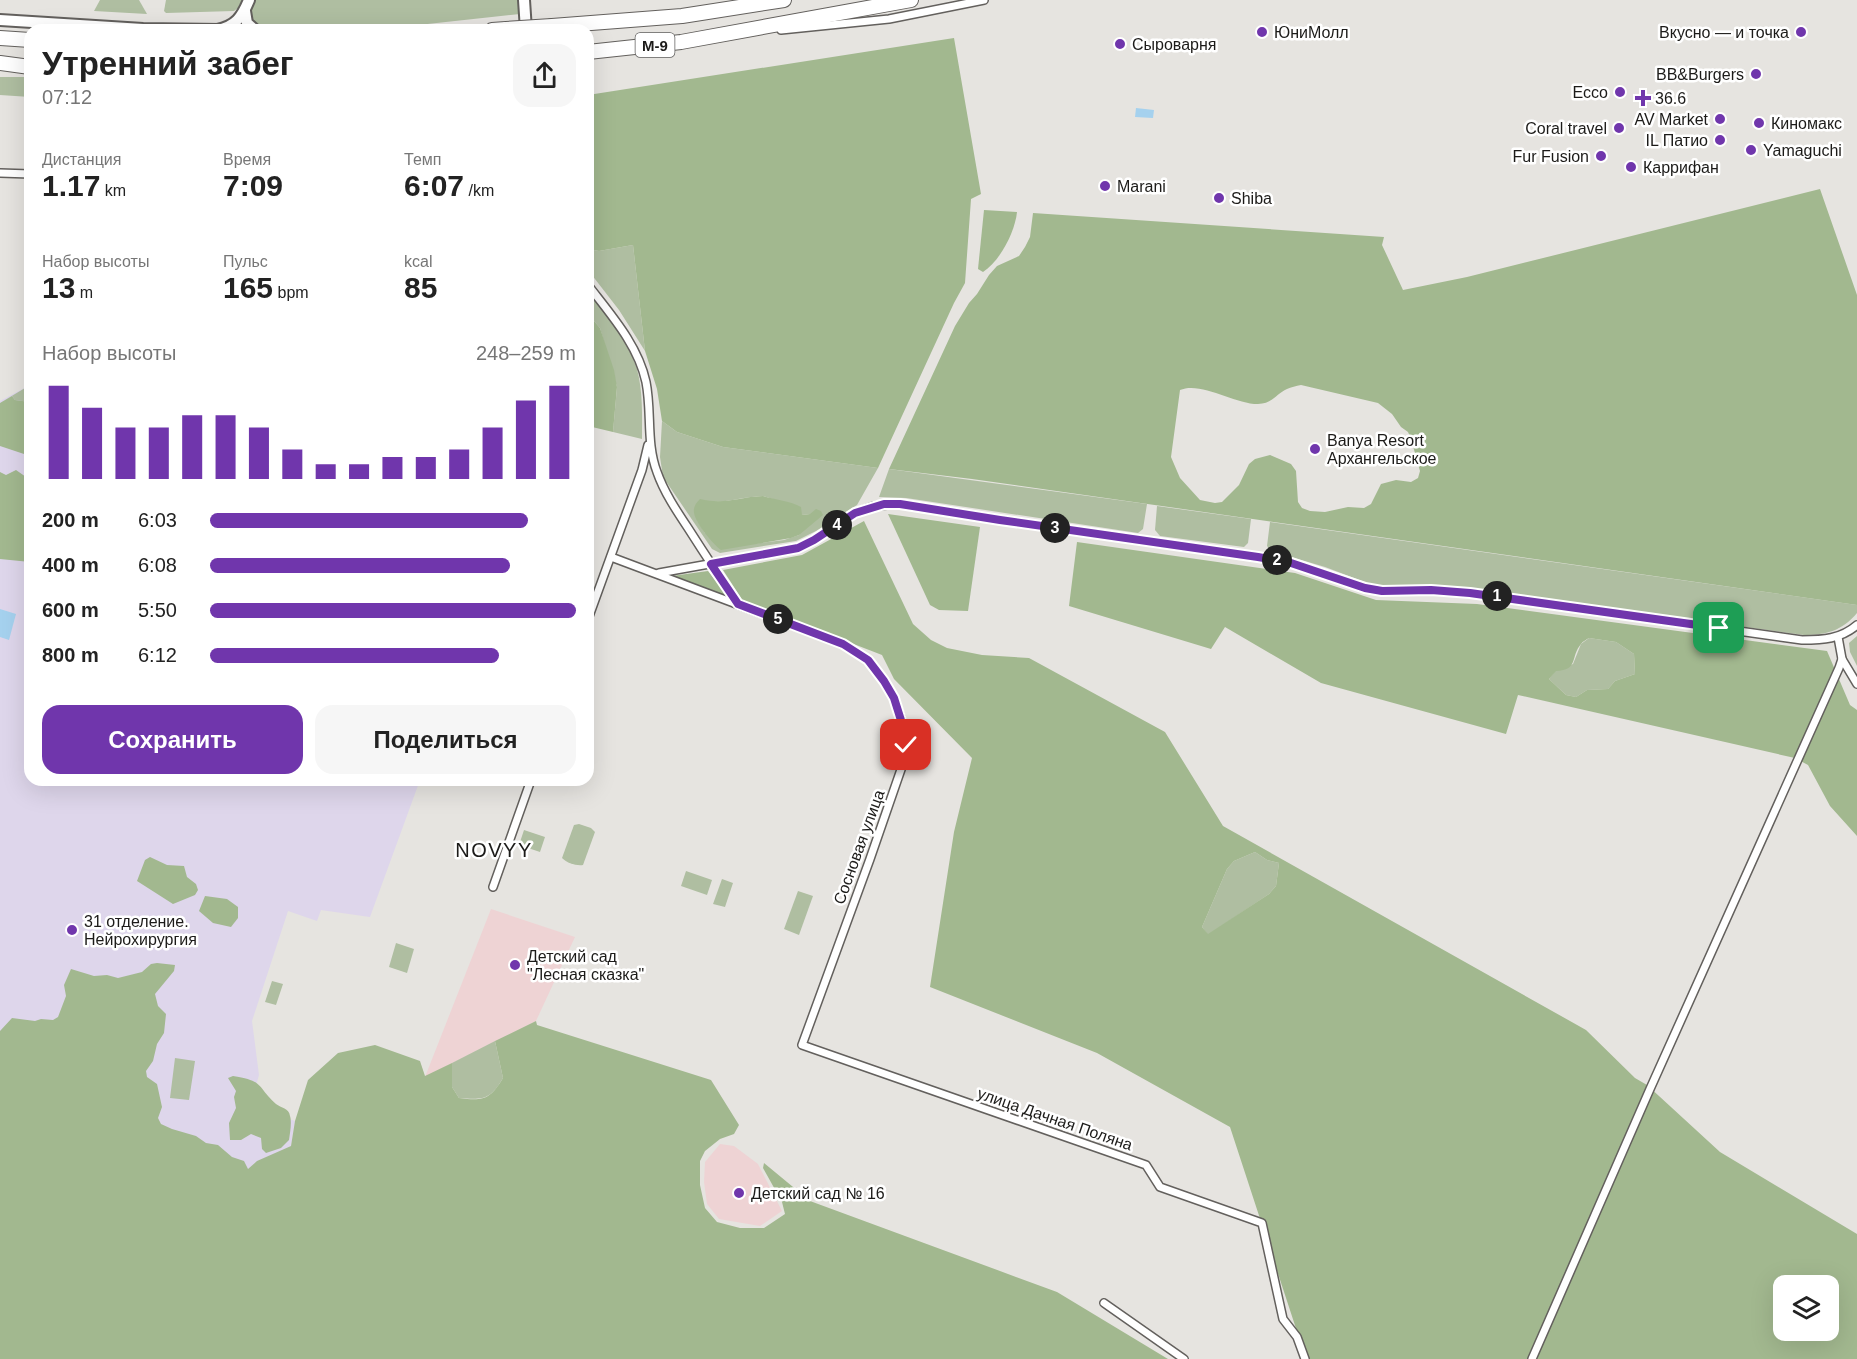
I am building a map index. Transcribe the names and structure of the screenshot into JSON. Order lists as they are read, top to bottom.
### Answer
{
  "streets": {
    "highway": ["М-9"],
    "street": ["Сосновая улица", "улица Дачная Поляна"]
  },
  "crossings": [
    ["Сосновая улица", "улица Дачная Поляна"]
  ],
  "districts": ["NOVYY"],
  "places": {
    "other": [
      "ЮниМолл",
      "Вкусно — и точка",
      "Сыроварня",
      "BB&Burgers",
      "Ecco",
      "AV Market",
      "Киномакс",
      "Coral travel",
      "IL Патио",
      "Yamaguchi",
      "Fur Fusion",
      "Каррифан",
      "Marani",
      "Shiba",
      "Banya Resort Архангельское",
      "31 отделение. Нейрохирургия",
      "Детский сад \"Лесная сказка\"",
      "Детский сад № 16"
    ],
    "health": ["36.6"]
  },
  "page": {
    "heading": ["Утренний забег", "07:12"],
    "stats": [
      ["Дистанция", "1.17 km"],
      ["Время", "7:09"],
      ["Темп", "6:07 /km"],
      ["Набор высоты", "13 m"],
      ["Пульс", "165 bpm"],
      ["kcal", "85"]
    ],
    "chart": ["Набор высоты", "248–259 m"],
    "list": [
      {
        "name": "200 m",
        "note": "6:03"
      },
      {
        "name": "400 m",
        "note": "6:08"
      },
      {
        "name": "600 m",
        "note": "5:50"
      },
      {
        "name": "800 m",
        "note": "6:12"
      }
    ],
    "pins": [
      "4",
      "3",
      "2",
      "1",
      "5"
    ],
    "buttons": ["Сохранить", "Поделиться"]
  }
}
